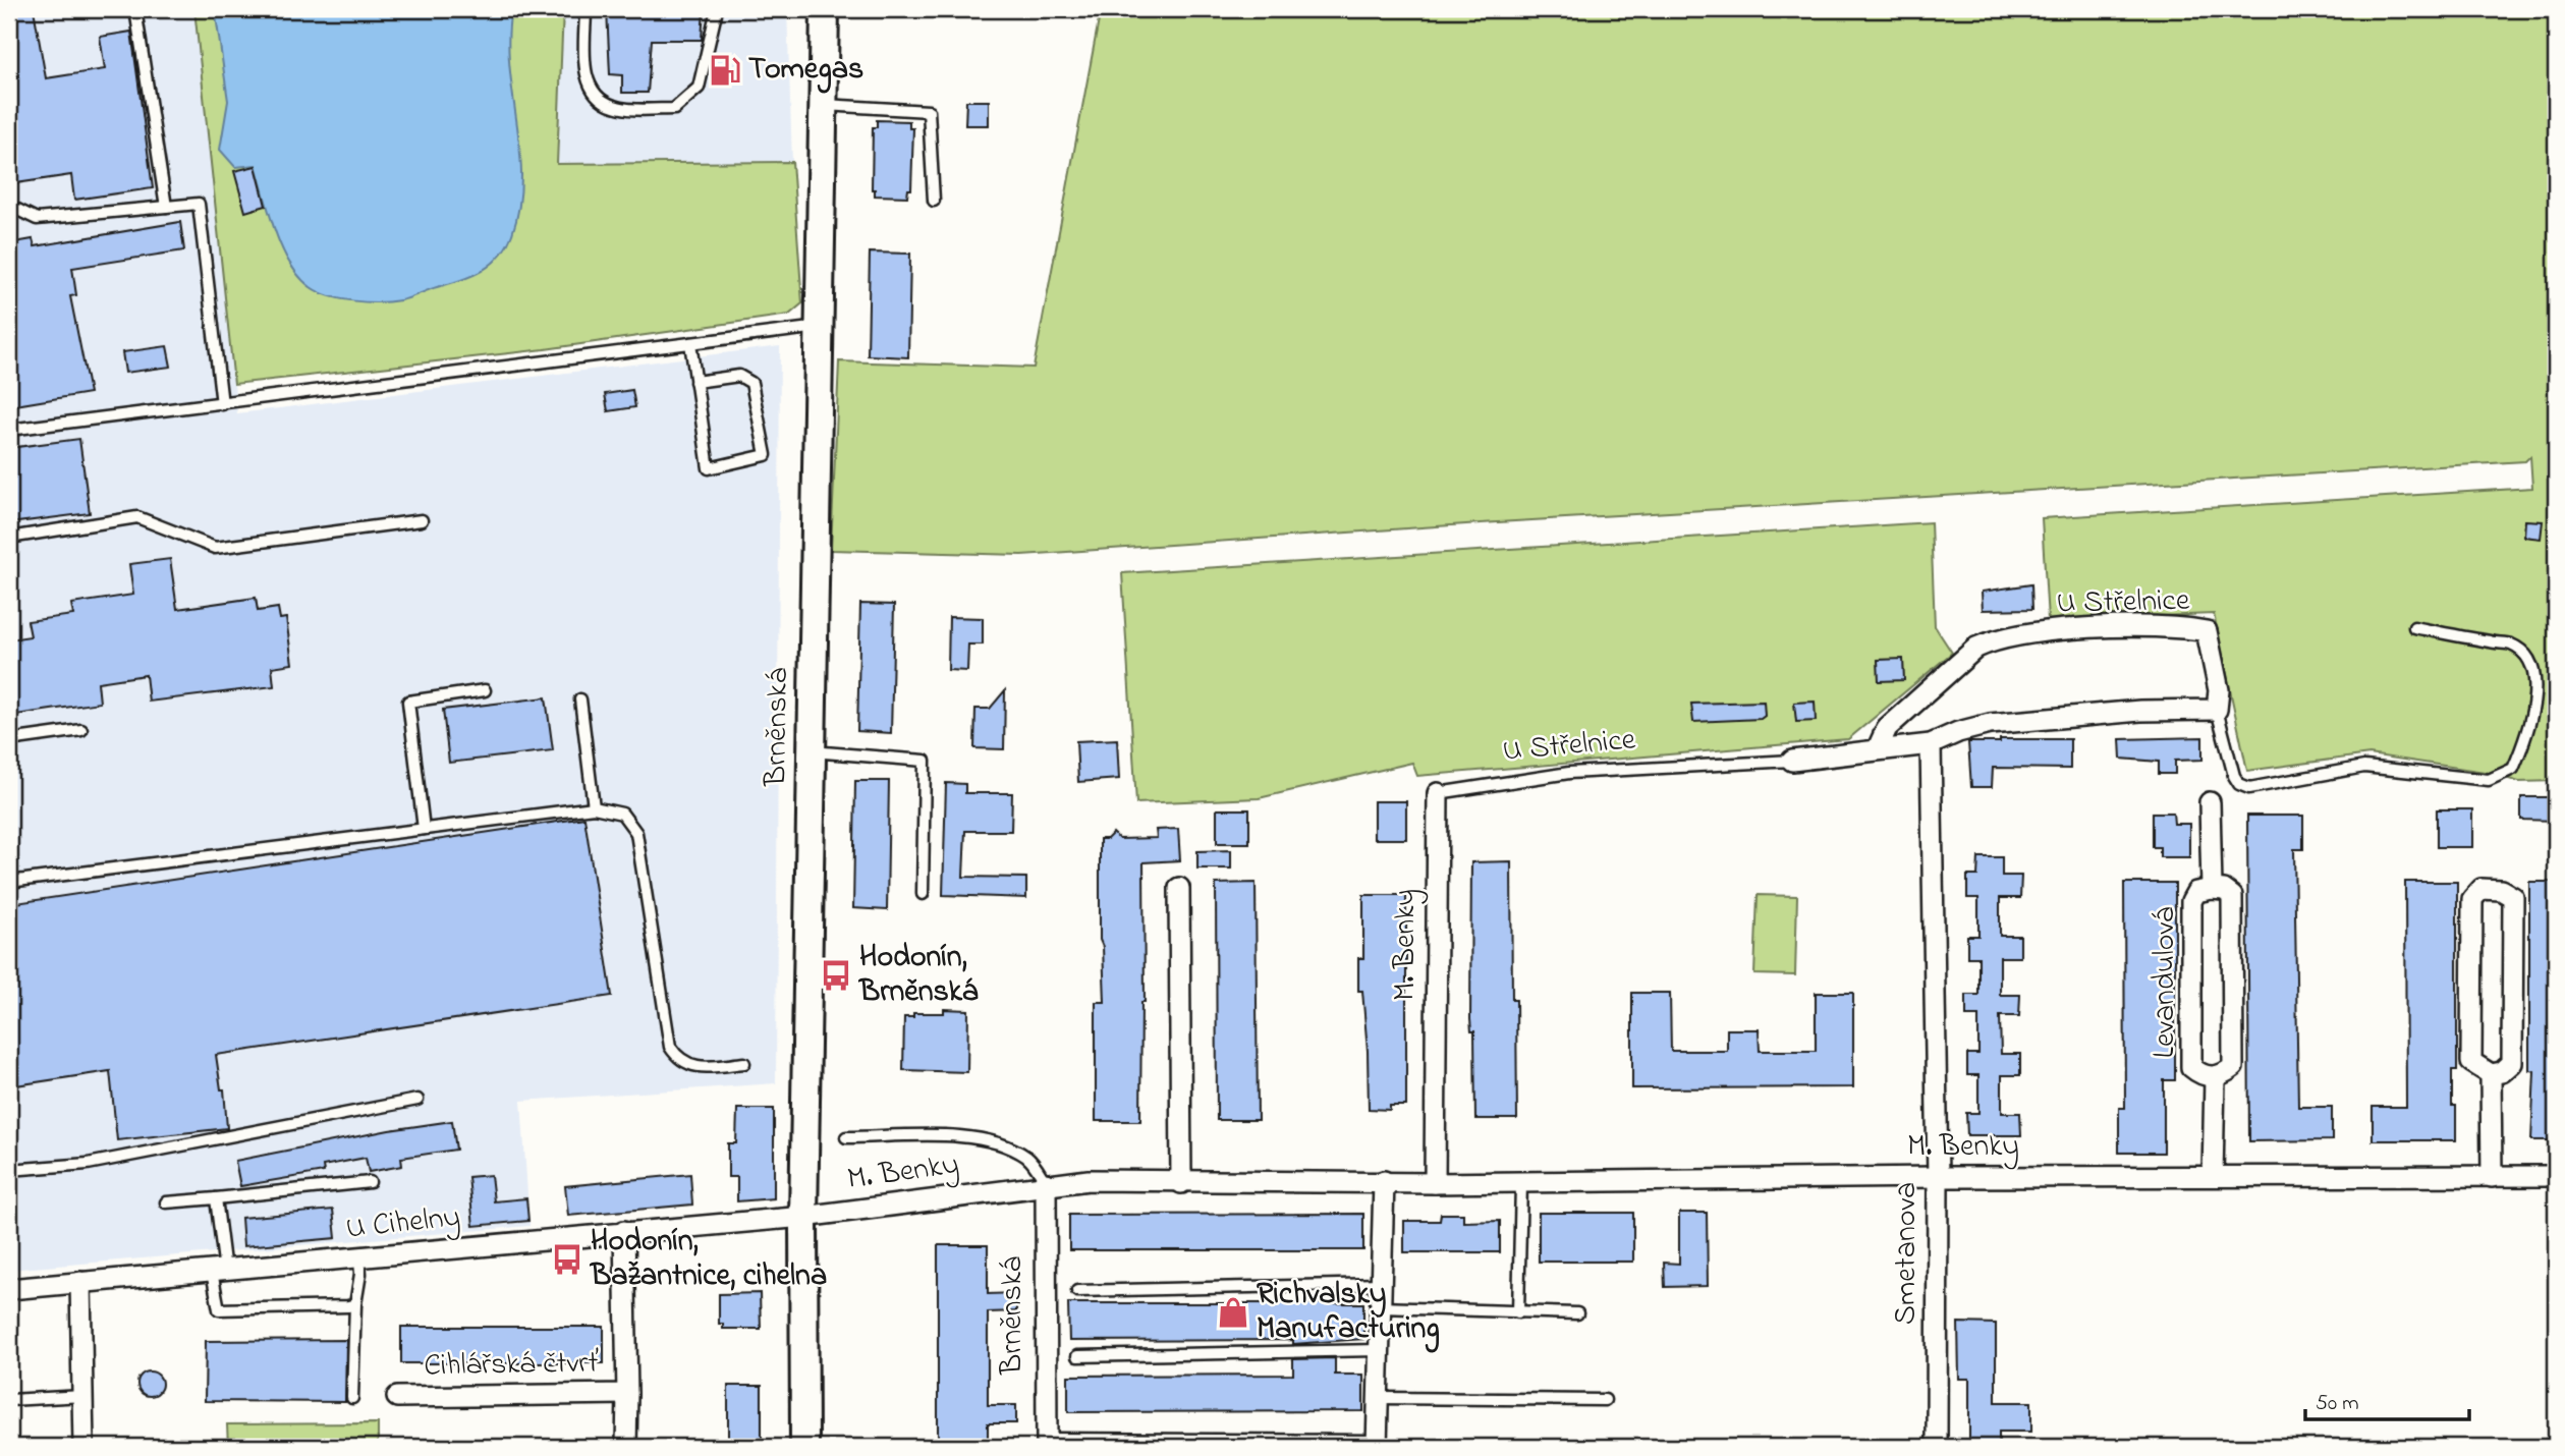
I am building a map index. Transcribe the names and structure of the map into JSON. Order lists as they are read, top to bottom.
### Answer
{
  "streets": {
    "main road": ["Brněnská"],
    "street": [
      "U Střelnice",
      "M. Benky",
      "Levandulová",
      "U Cihelny",
      "Smetanova",
      "Cihlářská čtvrť"
    ]
  },
  "crossings": [
    ["U Střelnice", "M. Benky"],
    ["U Střelnice", "Smetanova"],
    ["Brněnská", "M. Benky"],
    ["Brněnská", "U Cihelny"],
    ["M. Benky", "Levandulová"],
    ["M. Benky", "U Cihelny"],
    ["M. Benky", "Smetanova"],
    ["U Cihelny", "Cihlářská čtvrť"]
  ],
  "places": {
    "fuel station": ["Tomegas"],
    "bus stop": ["Hodonín, Brněnská", "Hodonín, Bažantnice, cihelna"],
    "shop": ["Richvalsky Manufacturing"]
  },
  "scale_bar": "50 m"
}
